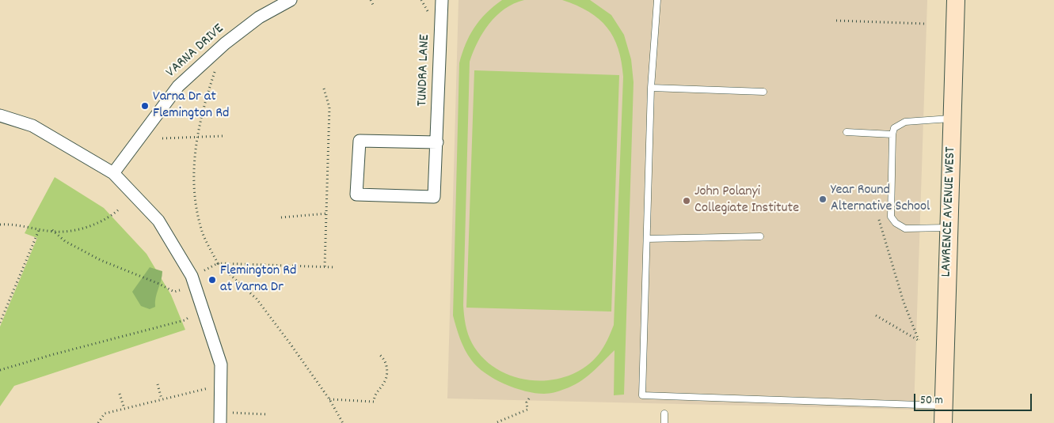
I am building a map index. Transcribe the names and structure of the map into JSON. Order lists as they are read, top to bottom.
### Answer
{
  "streets": {
    "main road": ["LAWRENCE AVENUE WEST"],
    "street": ["VARNA DRIVE", "TUNDRA LANE"]
  },
  "places": [
    "Varna Dr at Flemington Rd",
    "Year Round Alternative School",
    "John Polanyi Collegiate Institute",
    "Flemington Rd at Varna Dr"
  ],
  "scale_bar": "50 m"
}
